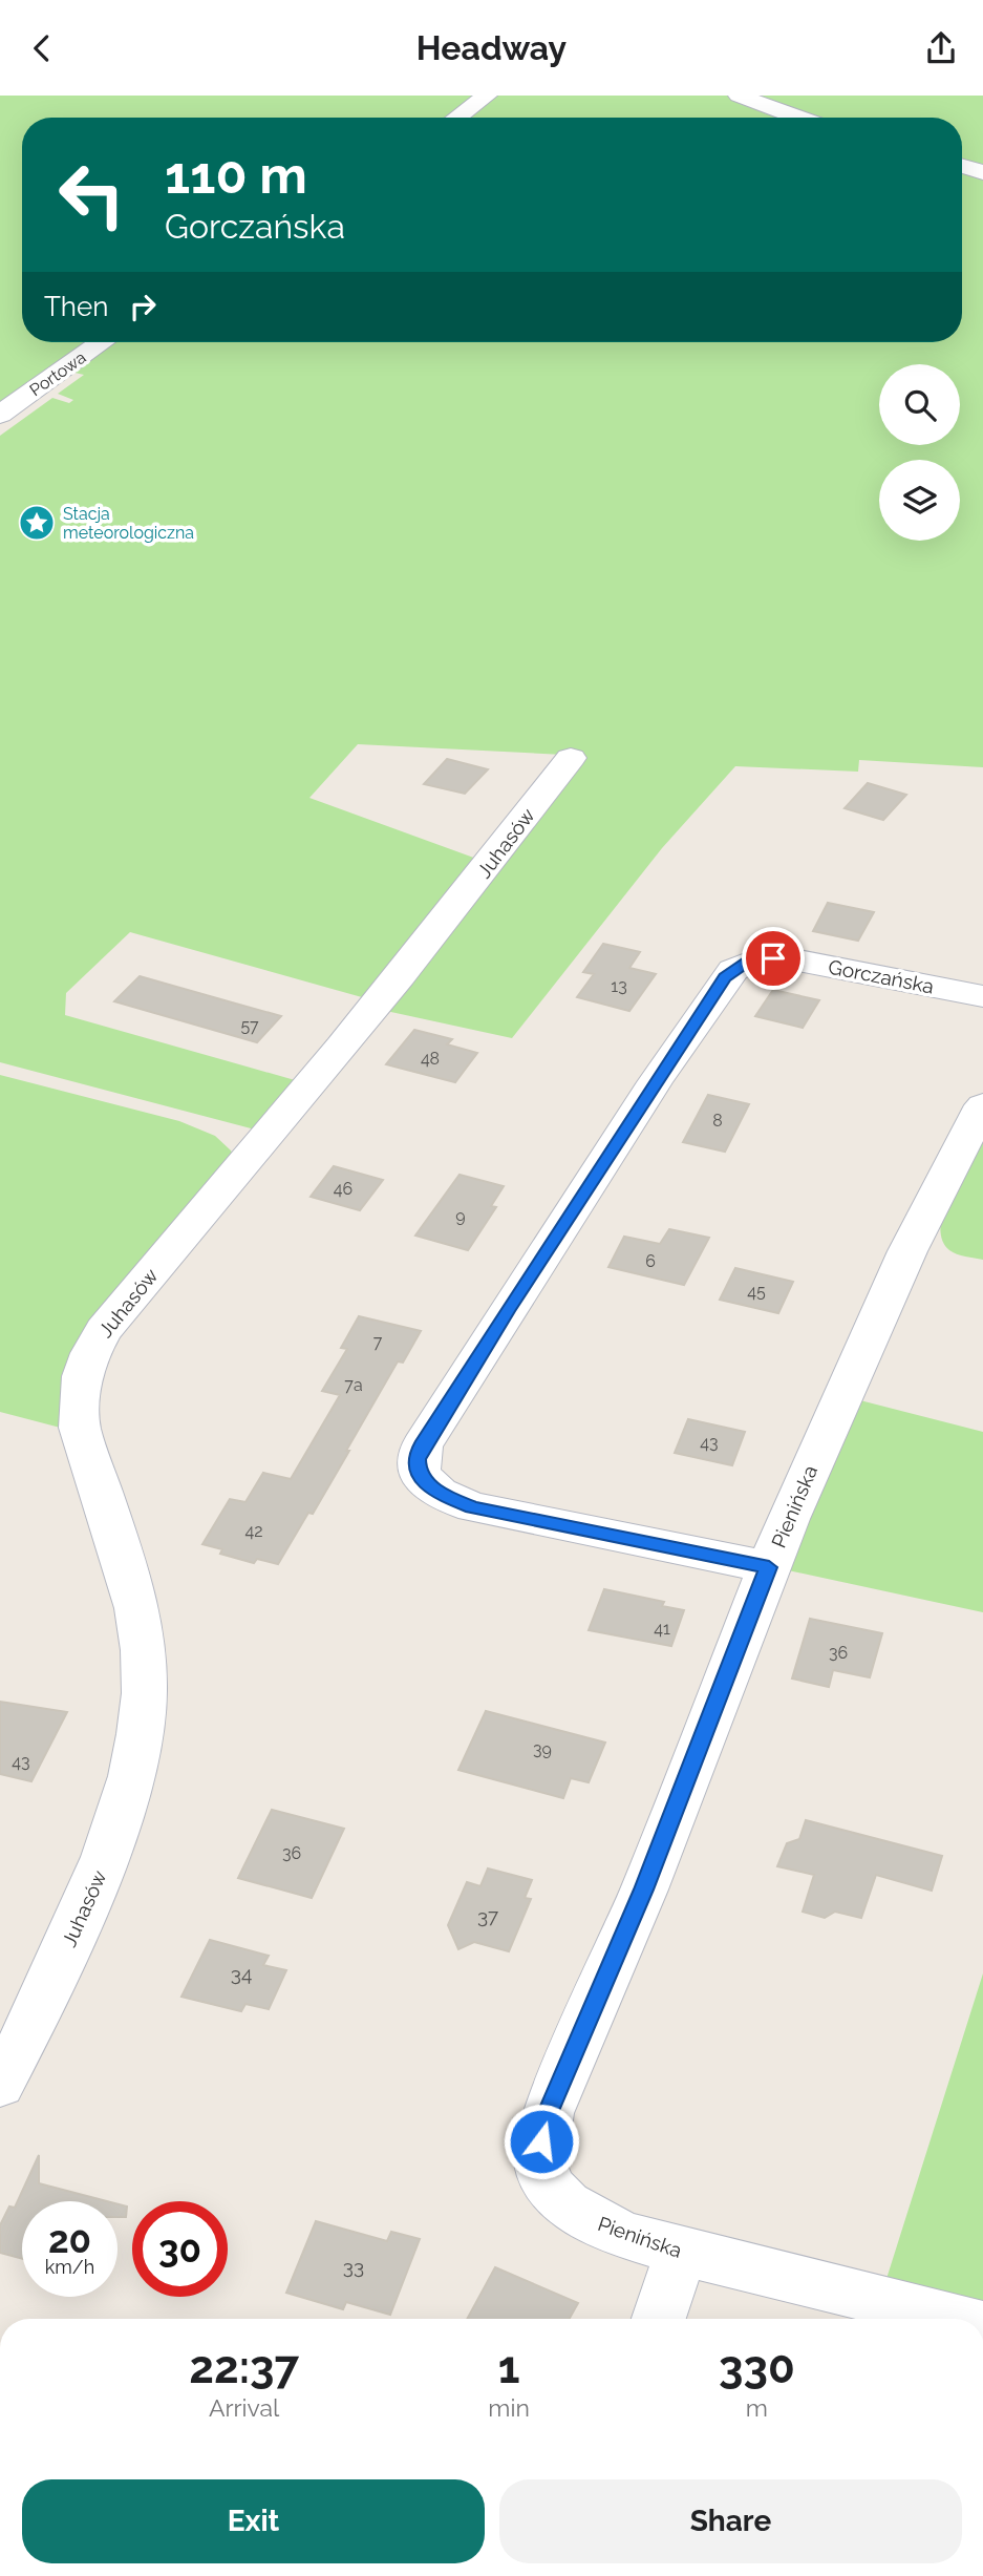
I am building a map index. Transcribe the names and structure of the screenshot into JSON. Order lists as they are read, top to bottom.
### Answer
{
  "streets": {
    "street": [
      "Portowa",
      "Juhasów",
      "Gorczańska",
      "Pienińska"
    ]
  },
  "crossings": [
    ["Gorczańska", "Pienińska"]
  ],
  "places": {
    "place": ["Stacja meteorologiczna"]
  },
  "house_numbers": [
    "13",
    "57",
    "48",
    "8",
    "46",
    "9",
    "6",
    "45",
    "7",
    "7a",
    "43",
    "42",
    "41",
    "36",
    "39",
    "43",
    "36",
    "37",
    "34",
    "33"
  ],
  "page": {
    "header": "Headway",
    "turn": ["110 m", "Gorczańska"],
    "then": "Then",
    "speed": "20 km/h",
    "limit": "30",
    "eta": [
      "22:37",
      "Arrival",
      "1",
      "min",
      "330",
      "m"
    ],
    "buttons": ["Exit", "Share"]
  }
}
